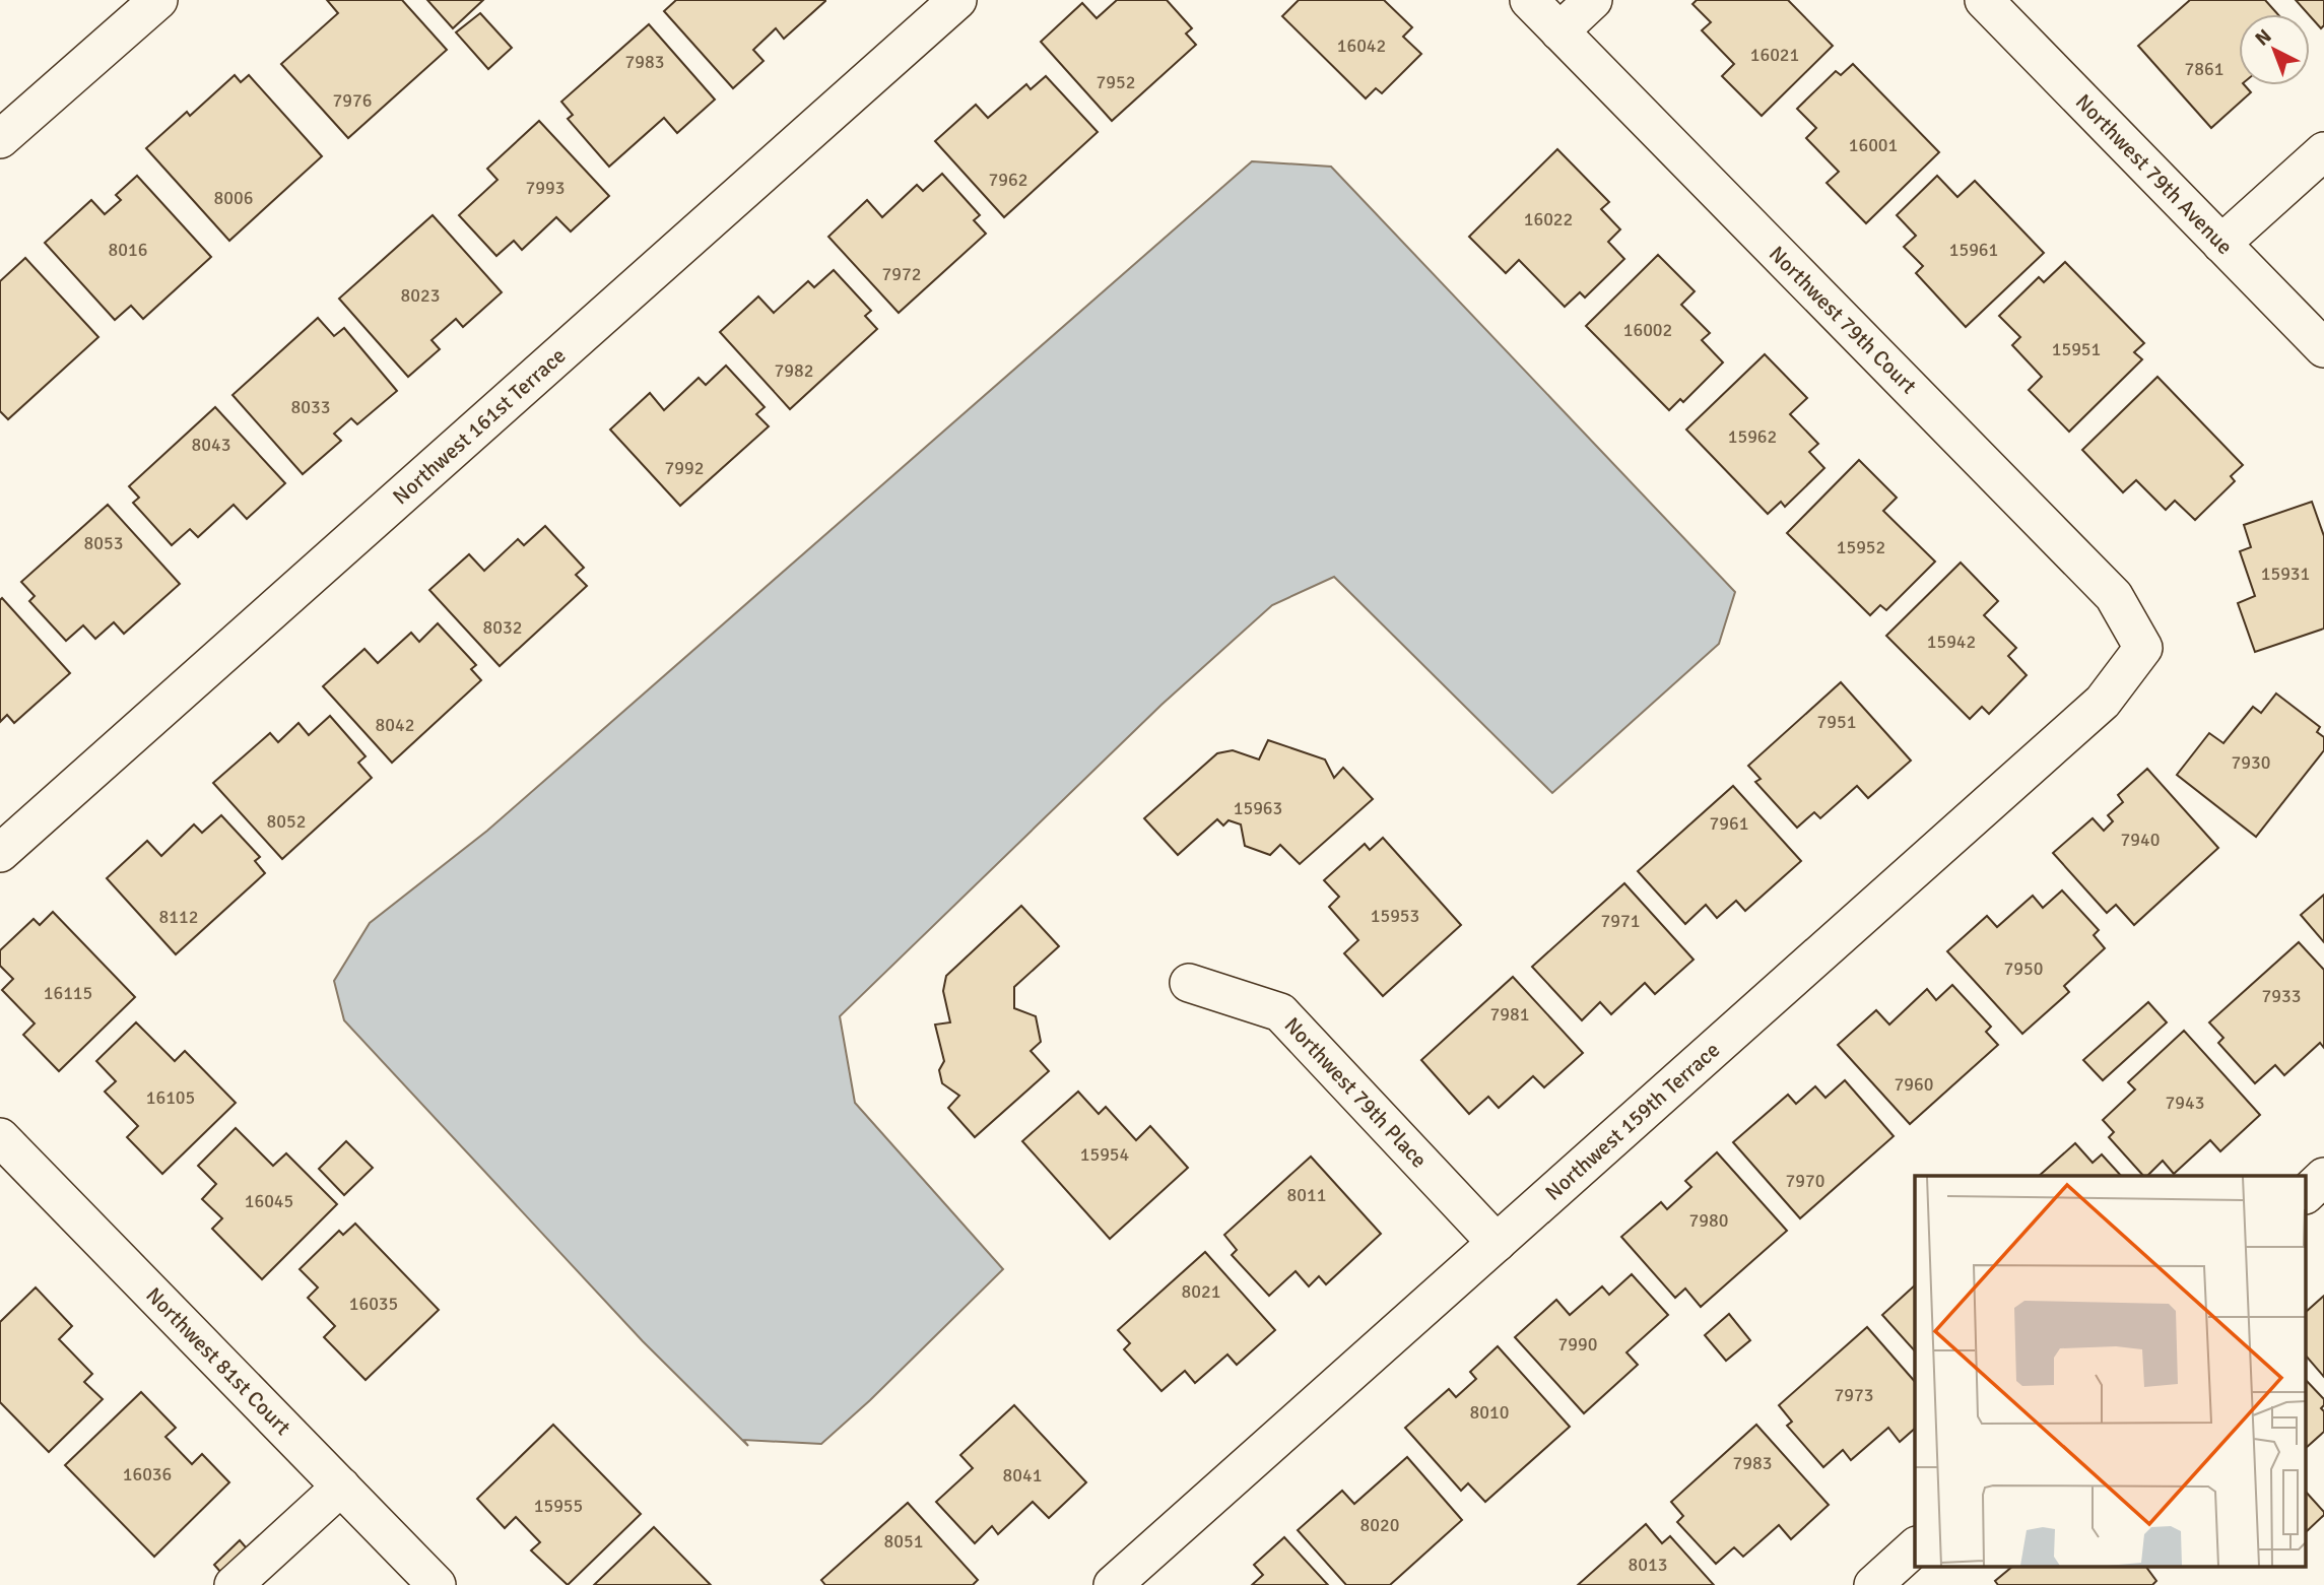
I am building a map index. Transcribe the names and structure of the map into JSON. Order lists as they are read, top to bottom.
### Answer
{
  "streets": {
    "street": [
      "Northwest 79th Avenue",
      "Northwest 79th Court",
      "Northwest 161st Terrace",
      "Northwest 79th Place",
      "Northwest 159th Terrace",
      "Northwest 81st Court"
    ]
  },
  "crossings": [
    ["Northwest 79th Court", "Northwest 159th Terrace"],
    ["Northwest 79th Place", "Northwest 159th Terrace"]
  ],
  "house_numbers": [
    "16042",
    "16021",
    "7983",
    "7861",
    "7952",
    "7976",
    "16001",
    "7962",
    "7993",
    "8006",
    "16022",
    "8016",
    "15961",
    "7972",
    "8023",
    "16002",
    "15951",
    "7982",
    "8033",
    "15962",
    "8043",
    "7992",
    "8053",
    "15952",
    "15931",
    "8032",
    "15942",
    "7951",
    "8042",
    "7930",
    "15963",
    "8052",
    "7961",
    "7940",
    "15953",
    "8112",
    "7971",
    "7950",
    "16115",
    "7933",
    "7981",
    "7960",
    "16105",
    "7943",
    "15954",
    "7970",
    "8011",
    "16045",
    "7980",
    "8021",
    "16035",
    "7990",
    "7973",
    "8010",
    "7983",
    "16036",
    "8041",
    "15955",
    "8020",
    "8051",
    "8013"
  ],
  "north": "top left"
}
